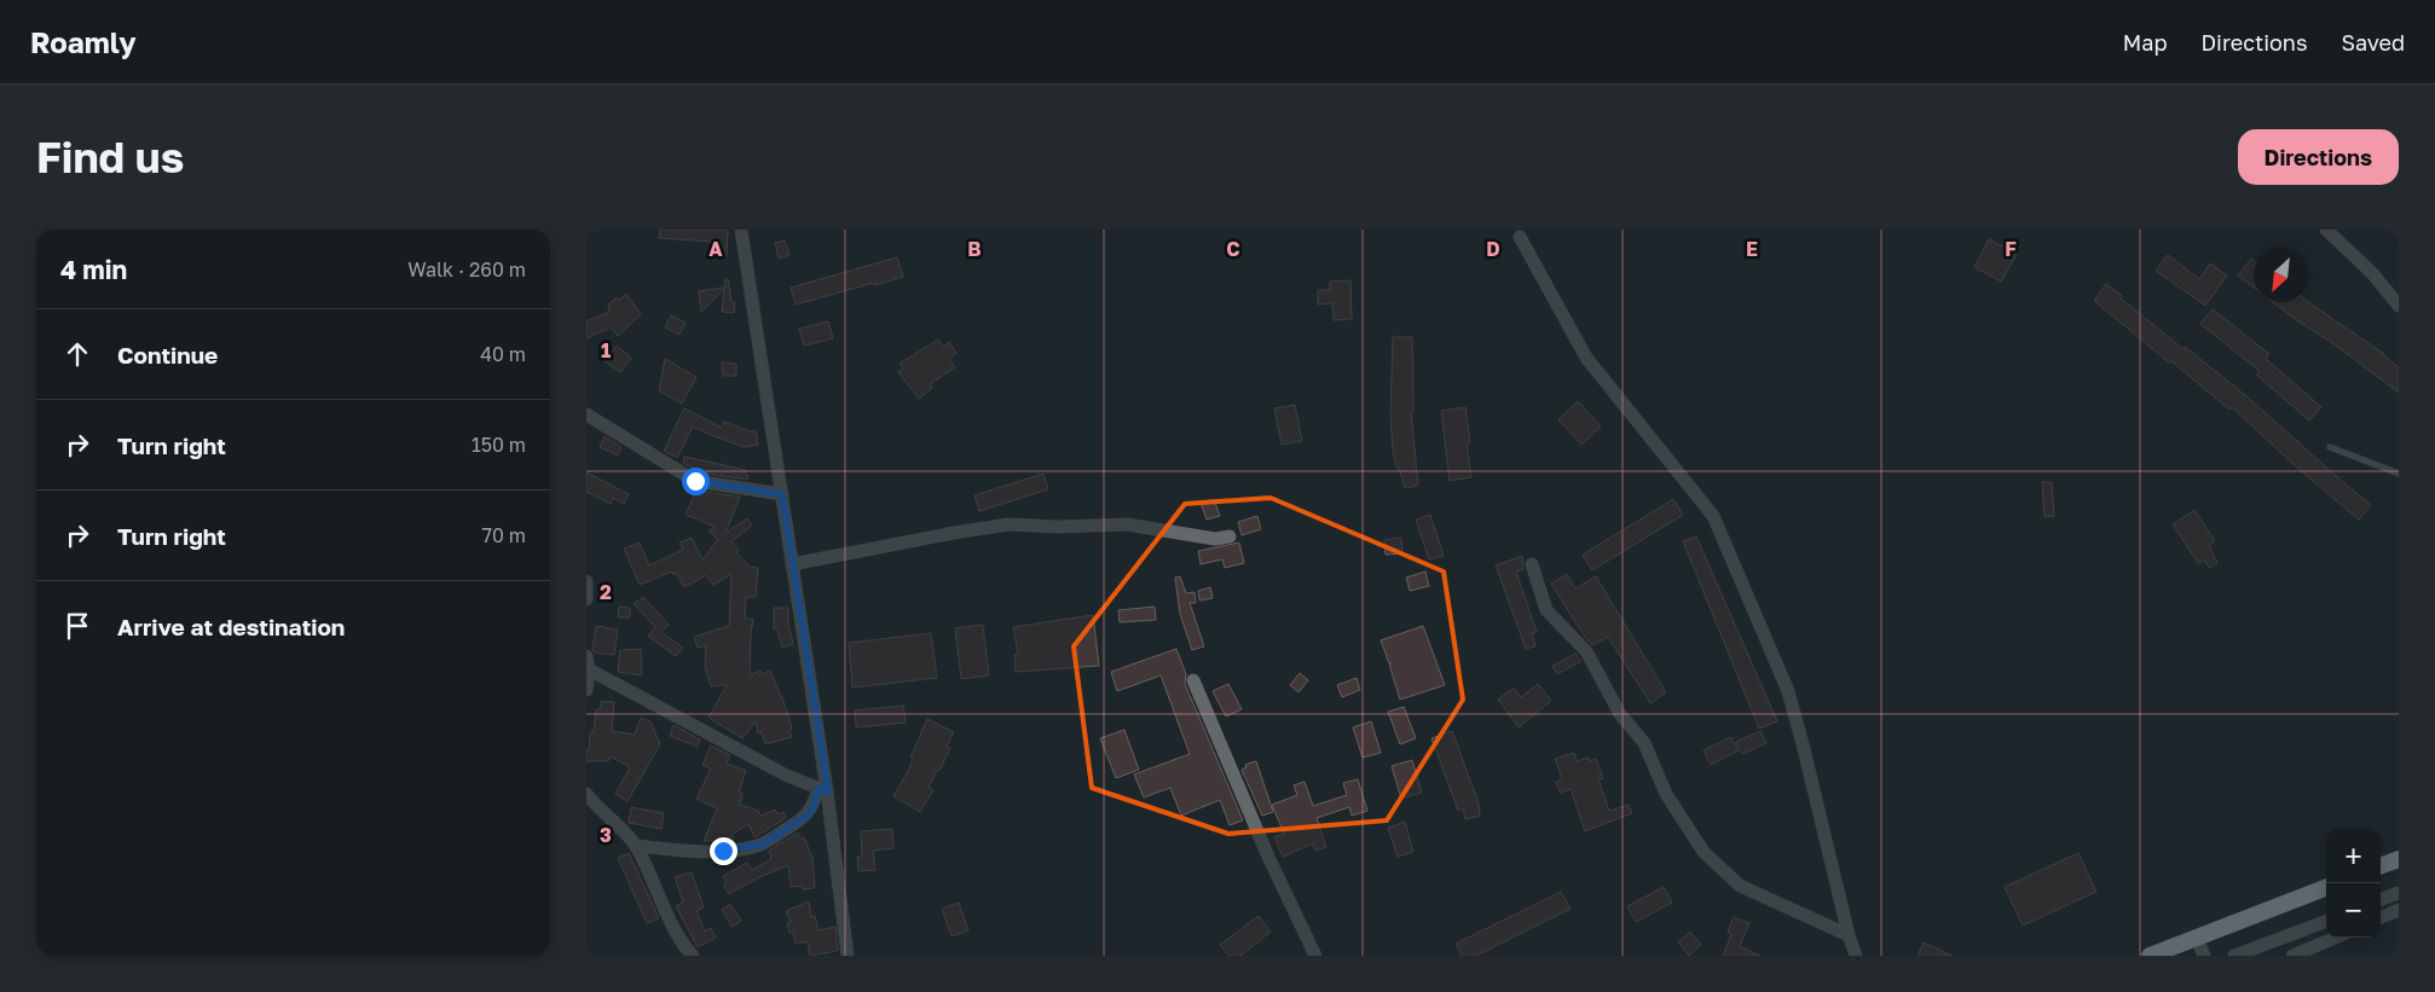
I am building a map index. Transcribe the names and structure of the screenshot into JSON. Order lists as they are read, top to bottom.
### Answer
{
  "north": "bottom left",
  "page": {
    "header": "Roamly",
    "nav": ["Map", "Directions", "Saved"],
    "buttons": "Directions",
    "title": "Find us",
    "heading": ["4 min", "Walk · 260 m"],
    "list": [
      ["Continue", "40 m"],
      ["Turn right", "150 m"],
      ["Turn right", "70 m"],
      "Arrive at destination"
    ],
    "map_buttons": ["+", "−"]
  },
  "grid": {
    "columns": [
      "A",
      "B",
      "C",
      "D",
      "E",
      "F"
    ],
    "rows": ["1", "2", "3"]
  }
}
